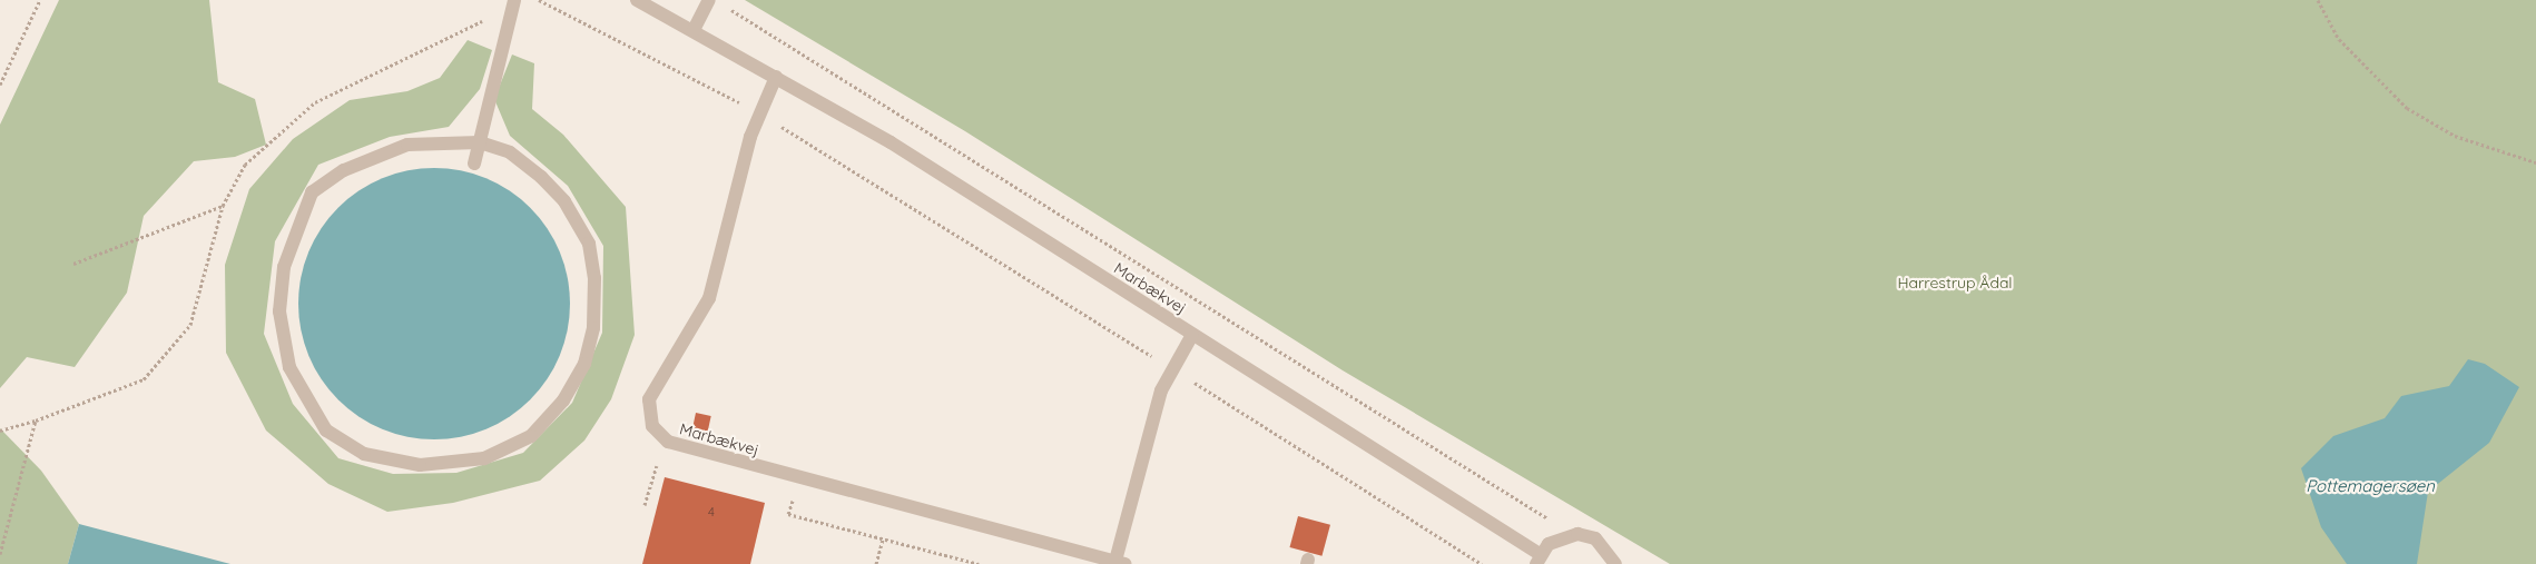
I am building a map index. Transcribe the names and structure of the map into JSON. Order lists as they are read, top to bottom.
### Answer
{
  "streets": {
    "street": ["Marbækvej"]
  },
  "water": ["Pottemagersøen"],
  "parks": ["Harrestrup Ådal"],
  "house_numbers": ["4"]
}
